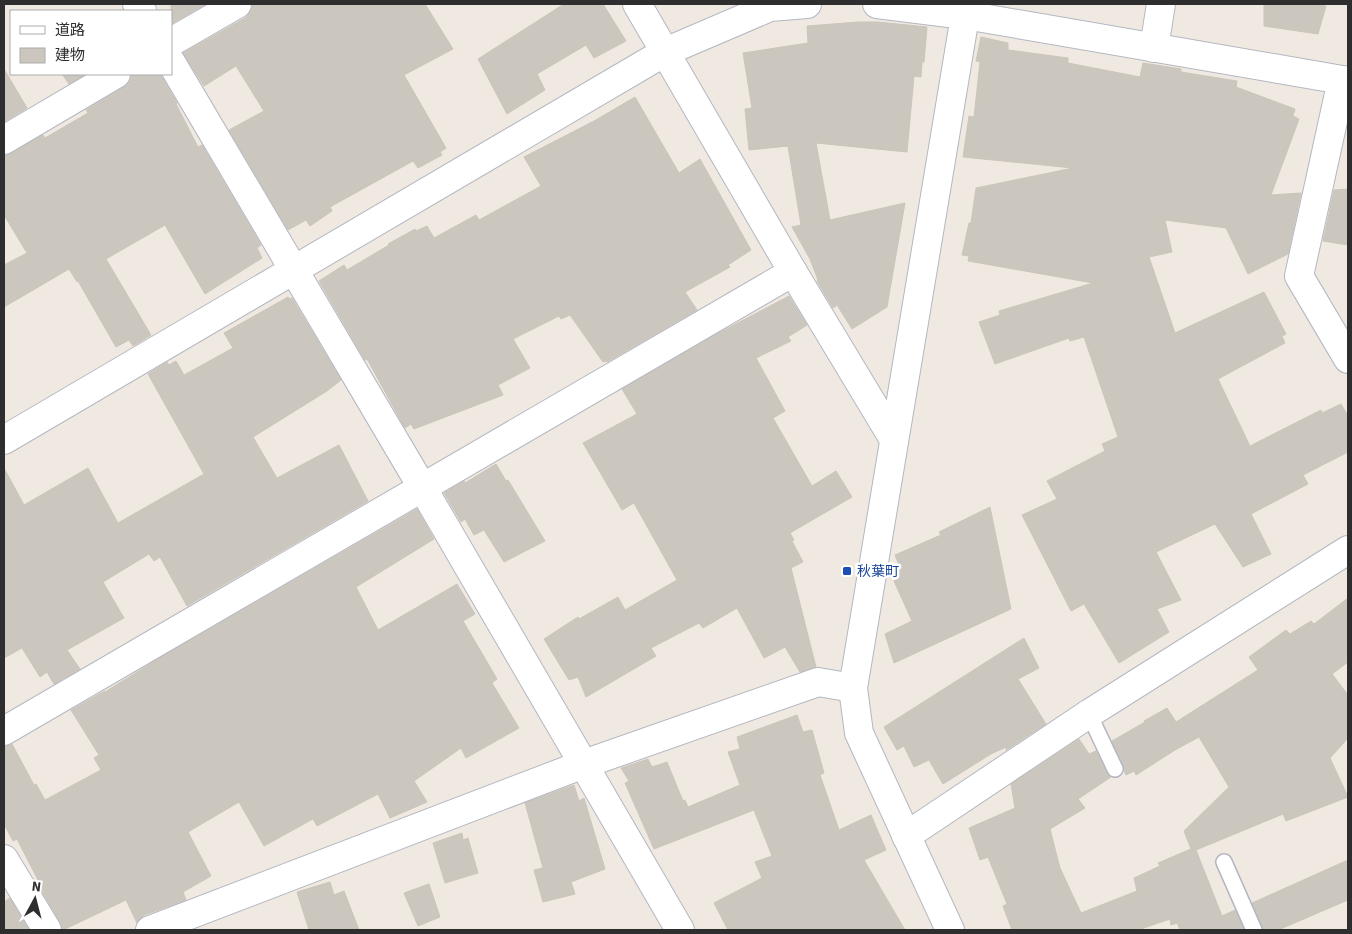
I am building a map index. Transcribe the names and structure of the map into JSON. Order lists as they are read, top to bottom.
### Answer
{
  "places": {
    "transit": ["秋葉町"]
  },
  "legend": ["道路", "建物"],
  "north": "top"
}
